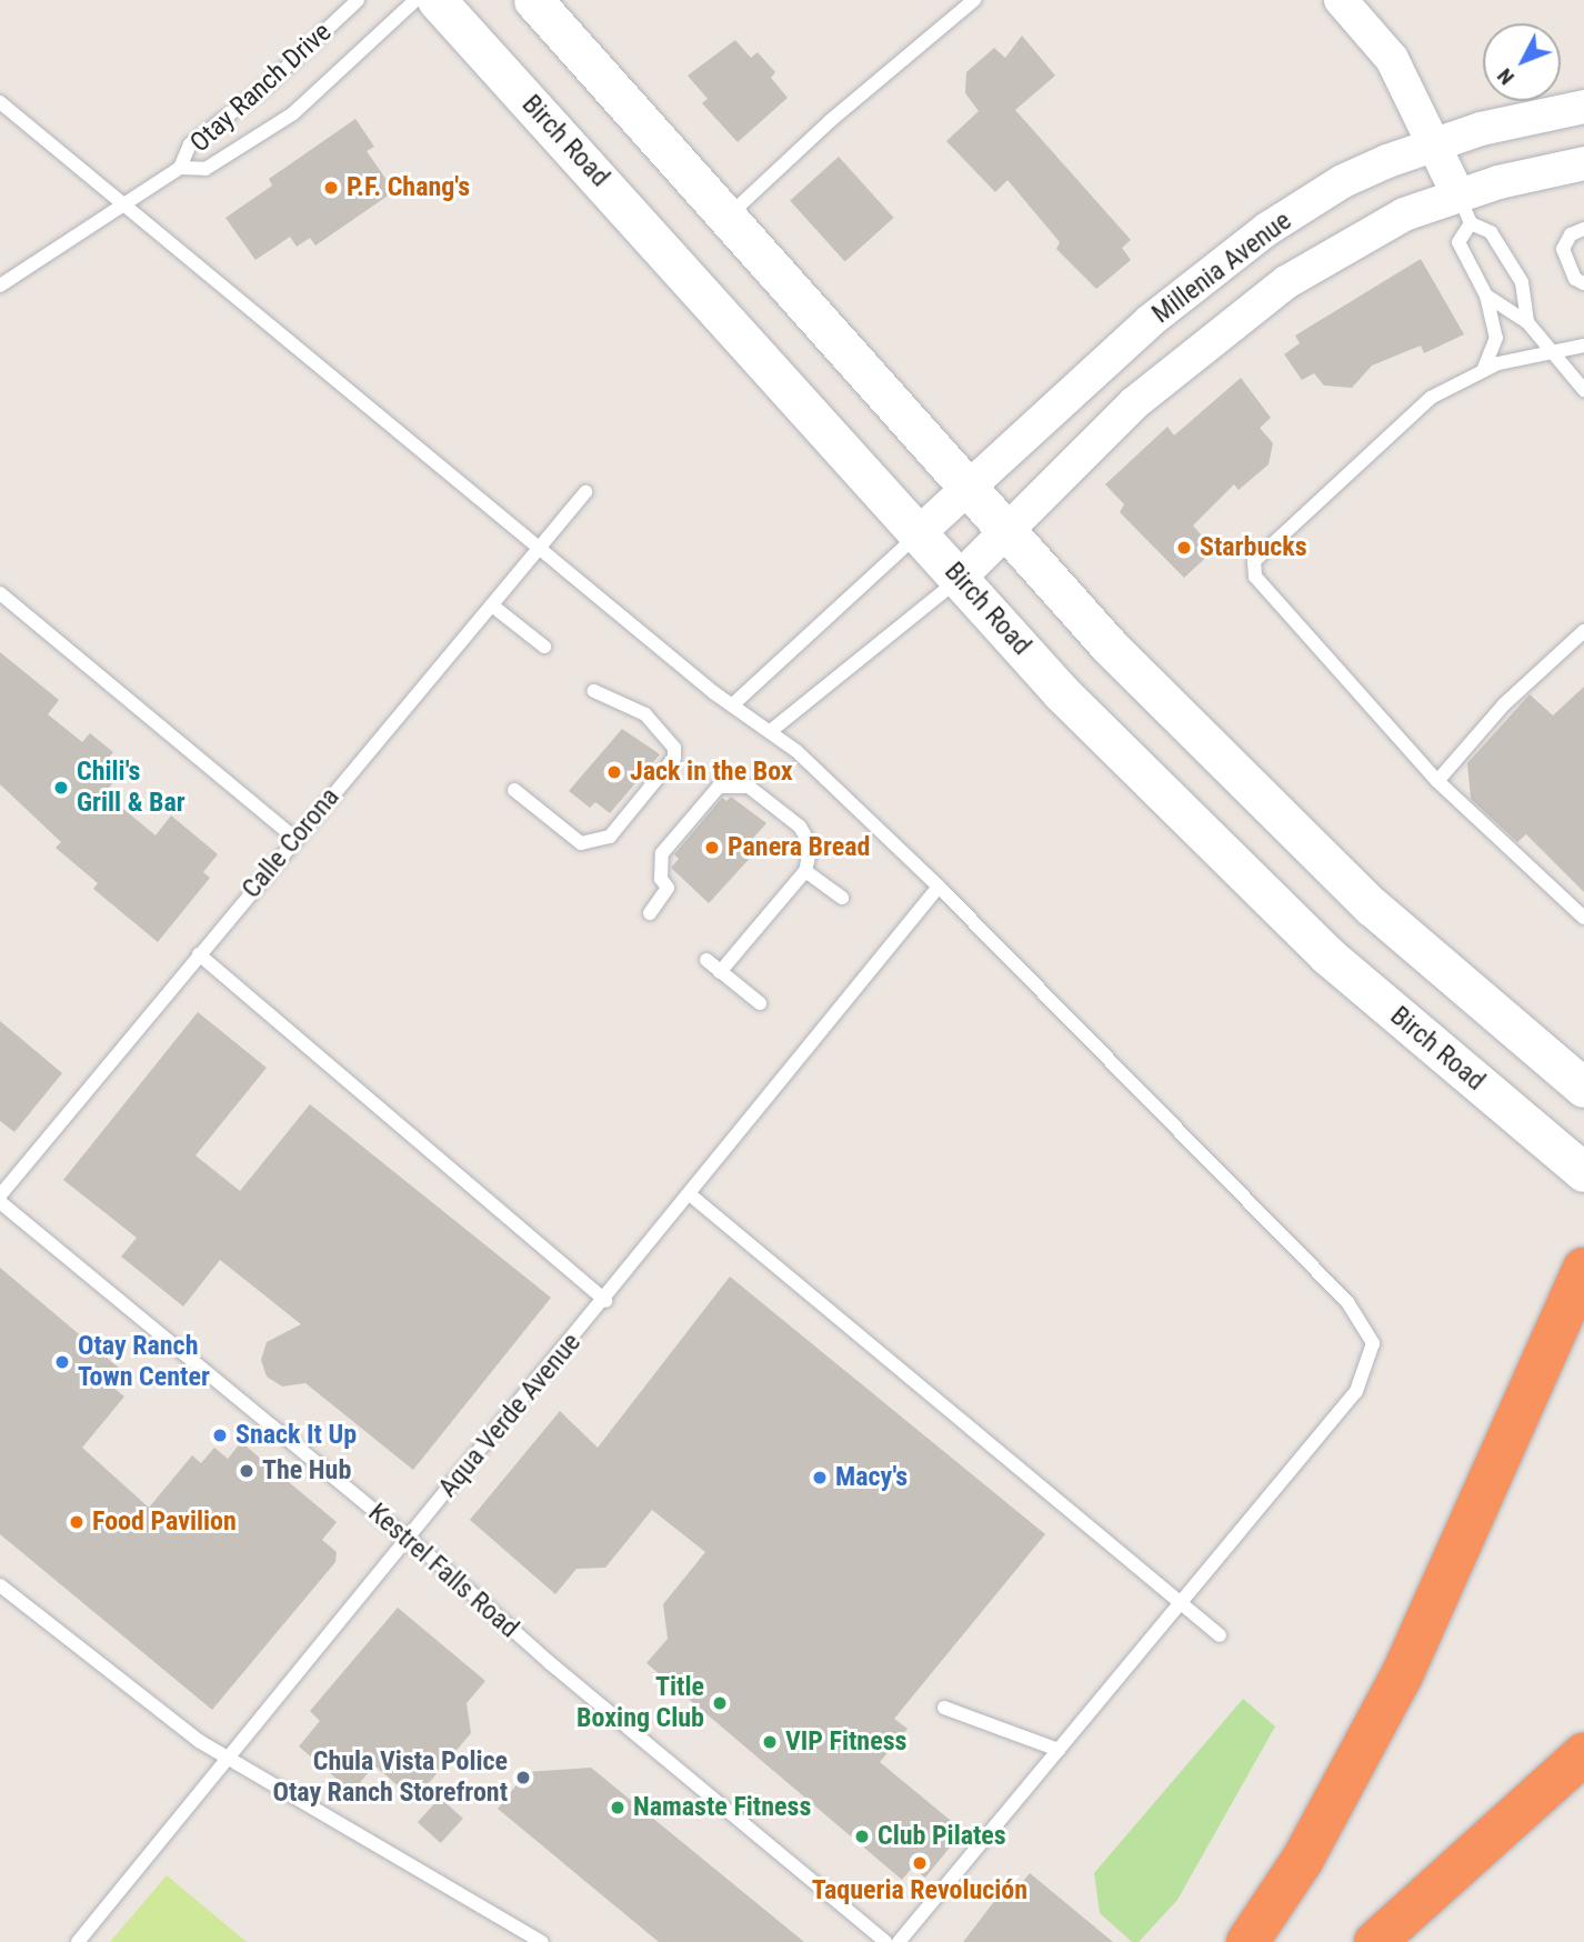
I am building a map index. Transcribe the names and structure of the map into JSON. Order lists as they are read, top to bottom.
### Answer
{
  "streets": {
    "main road": ["Birch Road"],
    "street": ["Millenia Avenue"],
    "lane": [
      "Otay Ranch Drive",
      "Calle Corona",
      "Aqua Verde Avenue",
      "Kestrel Falls Road"
    ]
  },
  "crossings": [
    ["Birch Road", "Millenia Avenue"],
    ["Aqua Verde Avenue", "Kestrel Falls Road"]
  ],
  "places": [
    "P.F. Chang's",
    "Starbucks",
    "Jack in the Box",
    "Chili's Grill & Bar",
    "Panera Bread",
    "Otay Ranch Town Center",
    "Snack It Up",
    "The Hub",
    "Macy's",
    "Food Pavilion",
    "Title Boxing Club",
    "VIP Fitness",
    "Chula Vista Police Otay Ranch Storefront",
    "Namaste Fitness",
    "Club Pilates",
    "Taqueria Revolución"
  ],
  "north": "bottom left"
}
